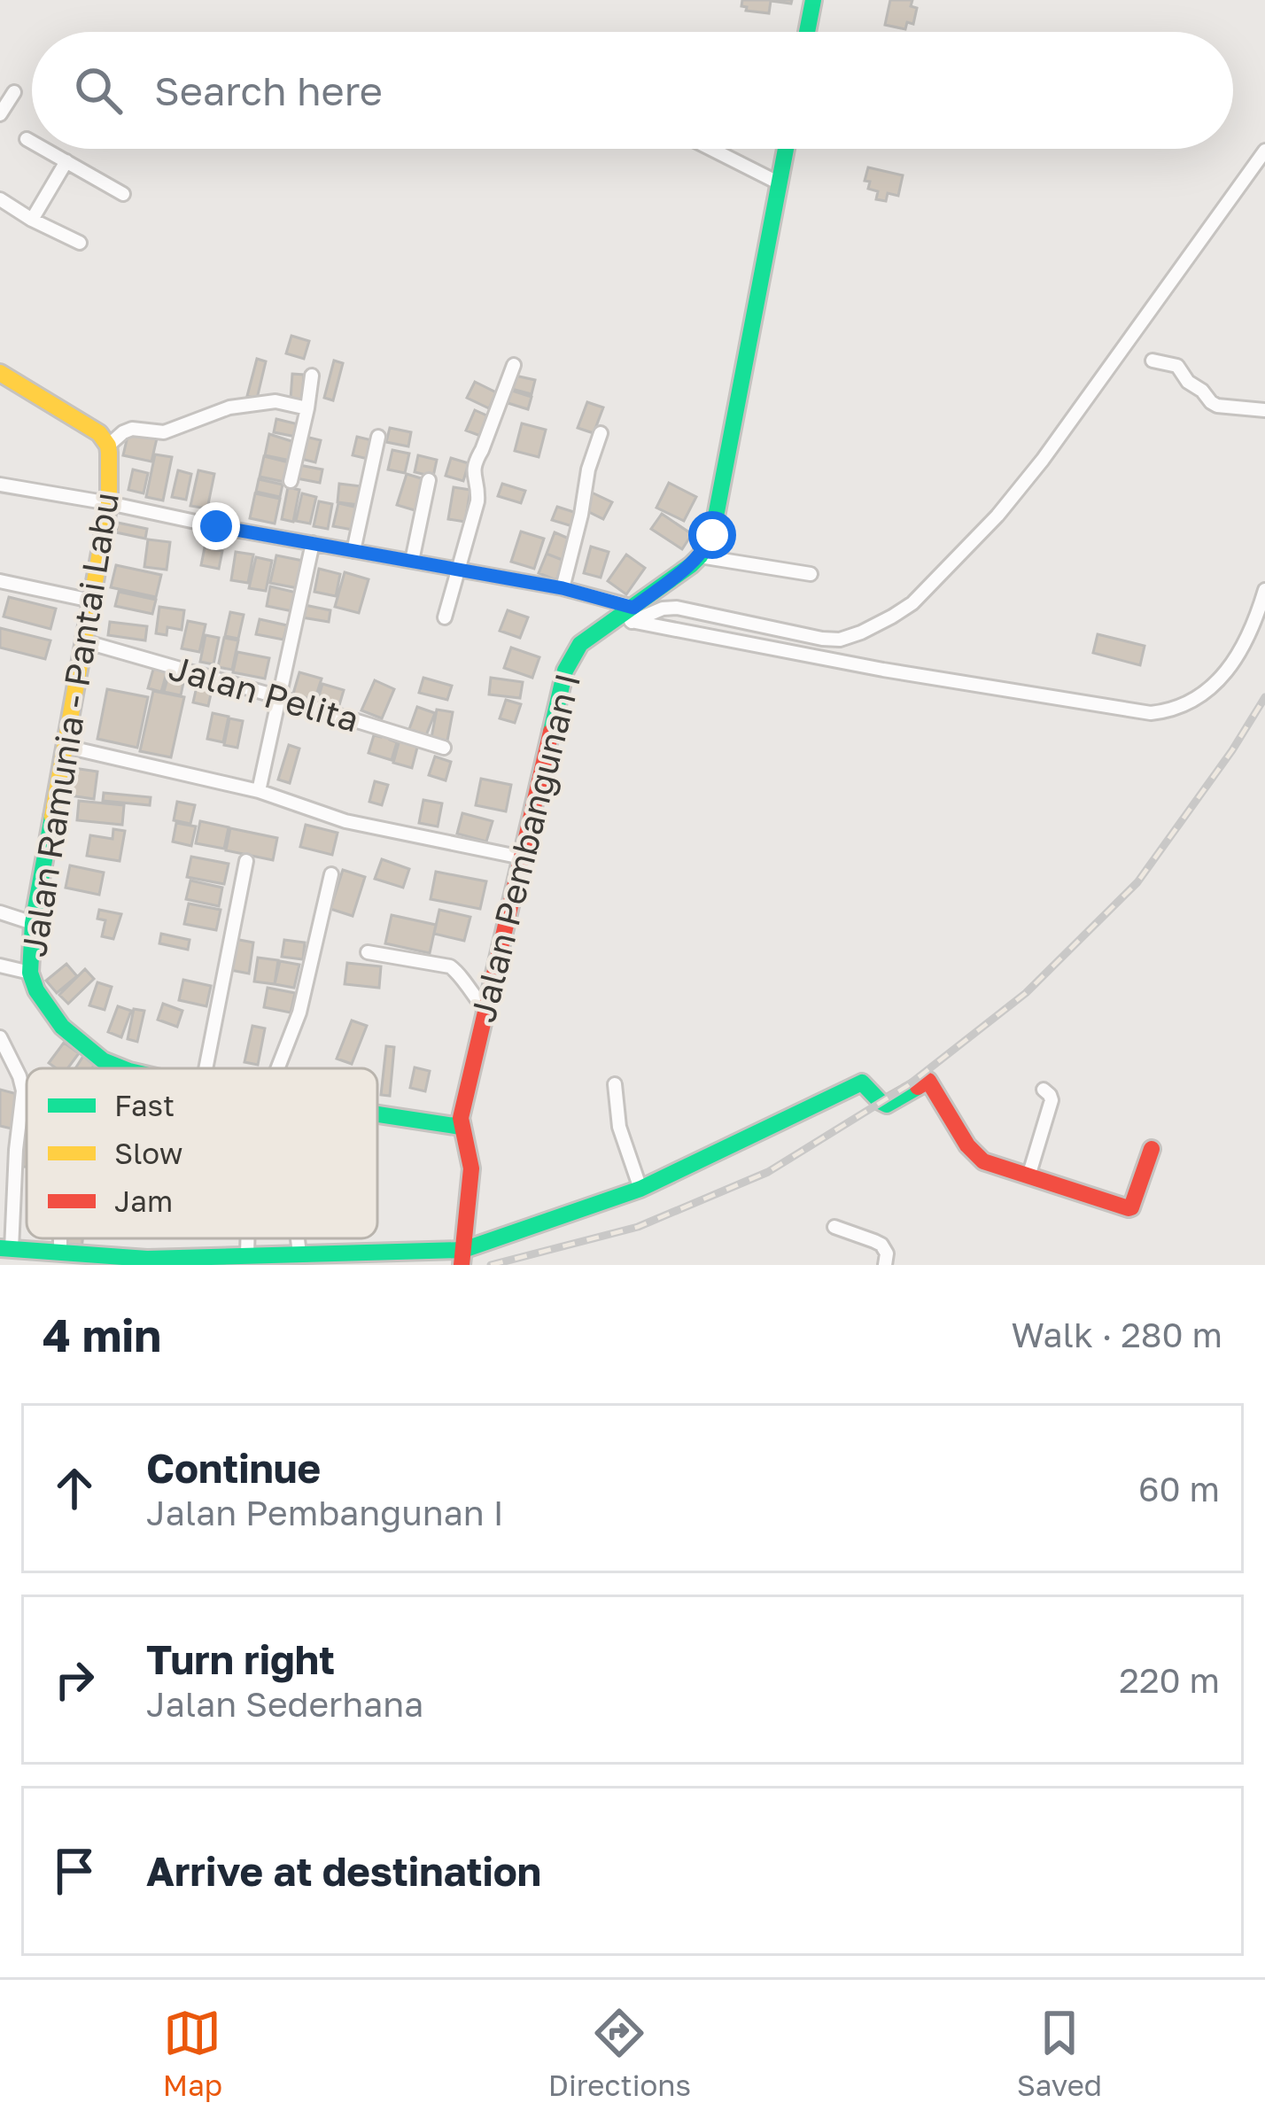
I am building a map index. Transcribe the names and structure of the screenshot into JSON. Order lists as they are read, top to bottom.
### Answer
{
  "streets": {
    "main road": ["Jalan Ramunia - Pantai Labu", "Jalan Pembangunan I"],
    "street": ["Jalan Pelita"]
  },
  "crossings": [
    ["Jalan Pelita", "Jalan Ramunia - Pantai Labu"],
    ["Jalan Ramunia - Pantai Labu", "Jalan Pembangunan I"]
  ],
  "legend": ["Fast", "Slow", "Jam"],
  "page": {
    "search": "Search here",
    "heading": ["4 min", "Walk · 280 m"],
    "list": [
      ["Continue", "Jalan Pembangunan I", "60 m"],
      ["Turn right", "Jalan Sederhana", "220 m"],
      "Arrive at destination"
    ],
    "nav": ["Map", "Directions", "Saved"]
  }
}
